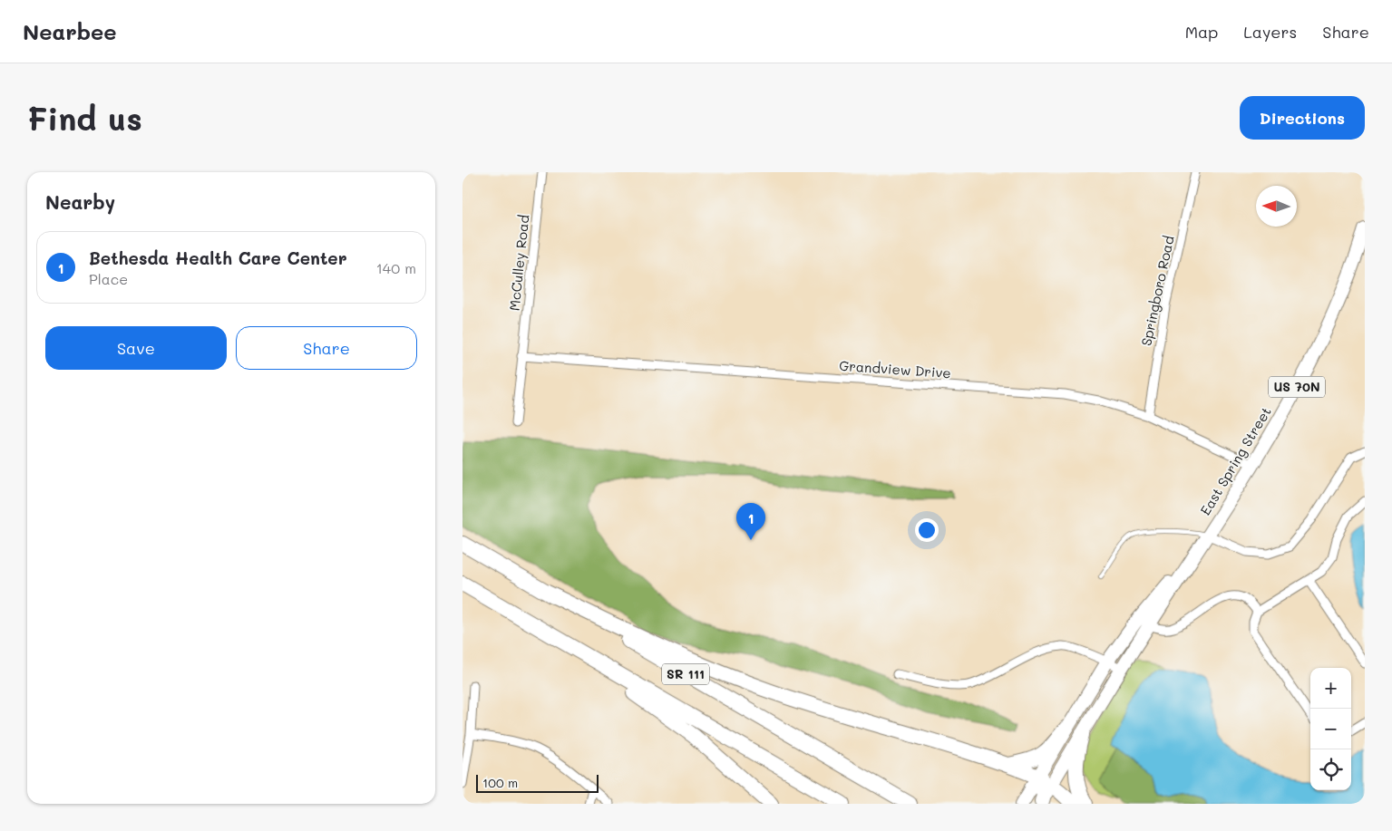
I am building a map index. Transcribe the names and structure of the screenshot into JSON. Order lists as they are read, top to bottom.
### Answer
{
  "streets": {
    "highway": ["SR 111"],
    "main road": ["US 70N", "East Spring Street"],
    "street": ["McCulley Road", "Springboro Road", "Grandview Drive"]
  },
  "crossings": [
    ["McCulley Road", "Grandview Drive"],
    ["Springboro Road", "Grandview Drive"],
    ["Grandview Drive", "East Spring Street"]
  ],
  "scale_bar": "100 m",
  "north": "left",
  "page": {
    "header": "Nearbee",
    "nav": ["Map", "Layers", "Share"],
    "buttons": [
      "Directions",
      ["Save", "Share"]
    ],
    "title": "Find us",
    "heading": "Nearby",
    "list": [
      {
        "mark": "1",
        "name": "Bethesda Health Care Center",
        "note": "Place",
        "value": "140 m"
      }
    ],
    "pins": "1",
    "map_buttons": ["+", "−"],
    "scale": "100 m"
  }
}
